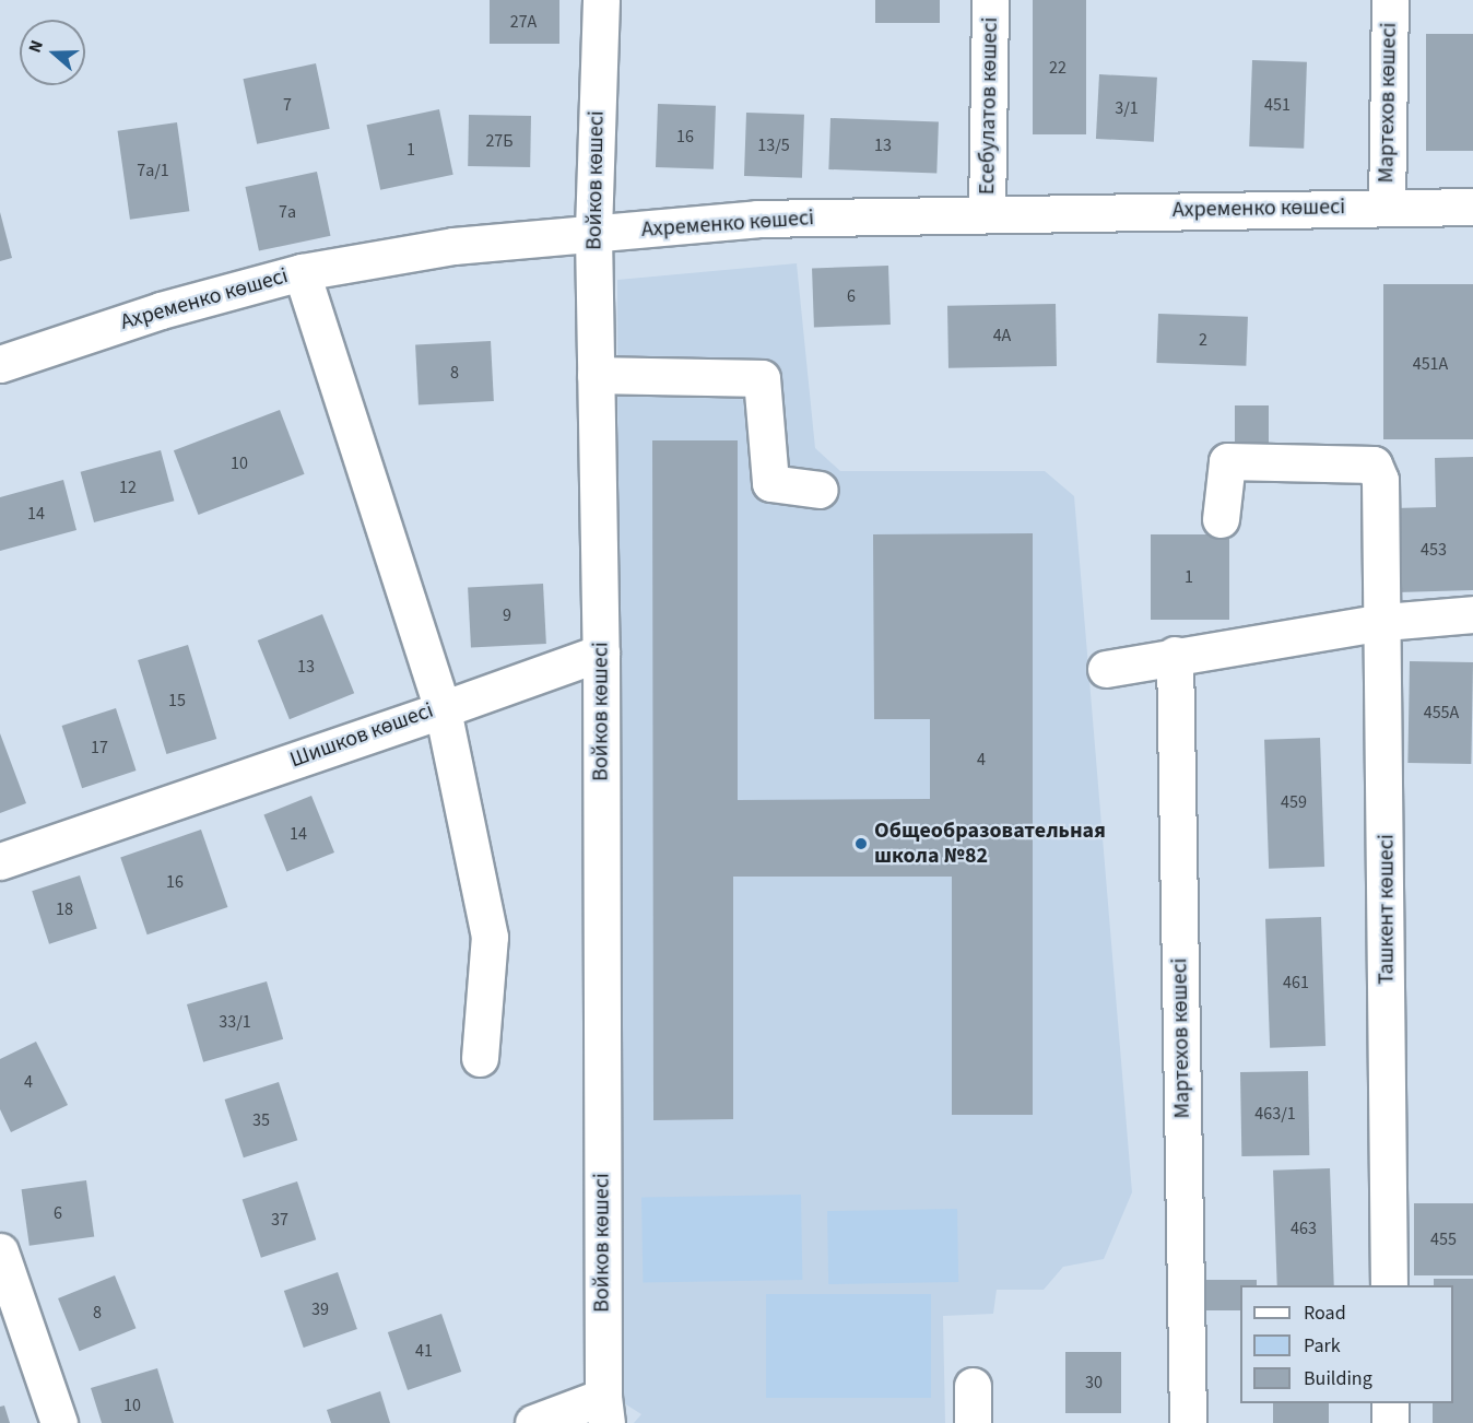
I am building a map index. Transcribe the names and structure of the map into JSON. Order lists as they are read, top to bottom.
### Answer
{
  "streets": {
    "street": [
      "Мартехов көшесі",
      "Есебулатов көшесі",
      "Войков көшесі",
      "Ахременко көшесі",
      "Шишков көшесі",
      "Ташкент көшесі"
    ]
  },
  "crossings": [
    ["Мартехов көшесі", "Ахременко көшесі"],
    ["Есебулатов көшесі", "Ахременко көшесі"],
    ["Войков көшесі", "Ахременко көшесі"],
    ["Ахременко көшесі", "Шишков көшесі"]
  ],
  "places": ["Общеобразовательная школа №82"],
  "house_numbers": [
    "27А",
    "22",
    "7",
    "451",
    "3/1",
    "16",
    "27Б",
    "13/5",
    "13",
    "1",
    "7а/1",
    "7а",
    "6",
    "4А",
    "2",
    "451А",
    "8",
    "10",
    "12",
    "14",
    "453",
    "1",
    "9",
    "13",
    "15",
    "455А",
    "17",
    "4",
    "459",
    "14",
    "16",
    "18",
    "461",
    "33/1",
    "4",
    "463/1",
    "35",
    "6",
    "37",
    "463",
    "455",
    "39",
    "8",
    "41",
    "30",
    "10"
  ],
  "legend": ["Road", "Park", "Building"],
  "north": "left"
}
